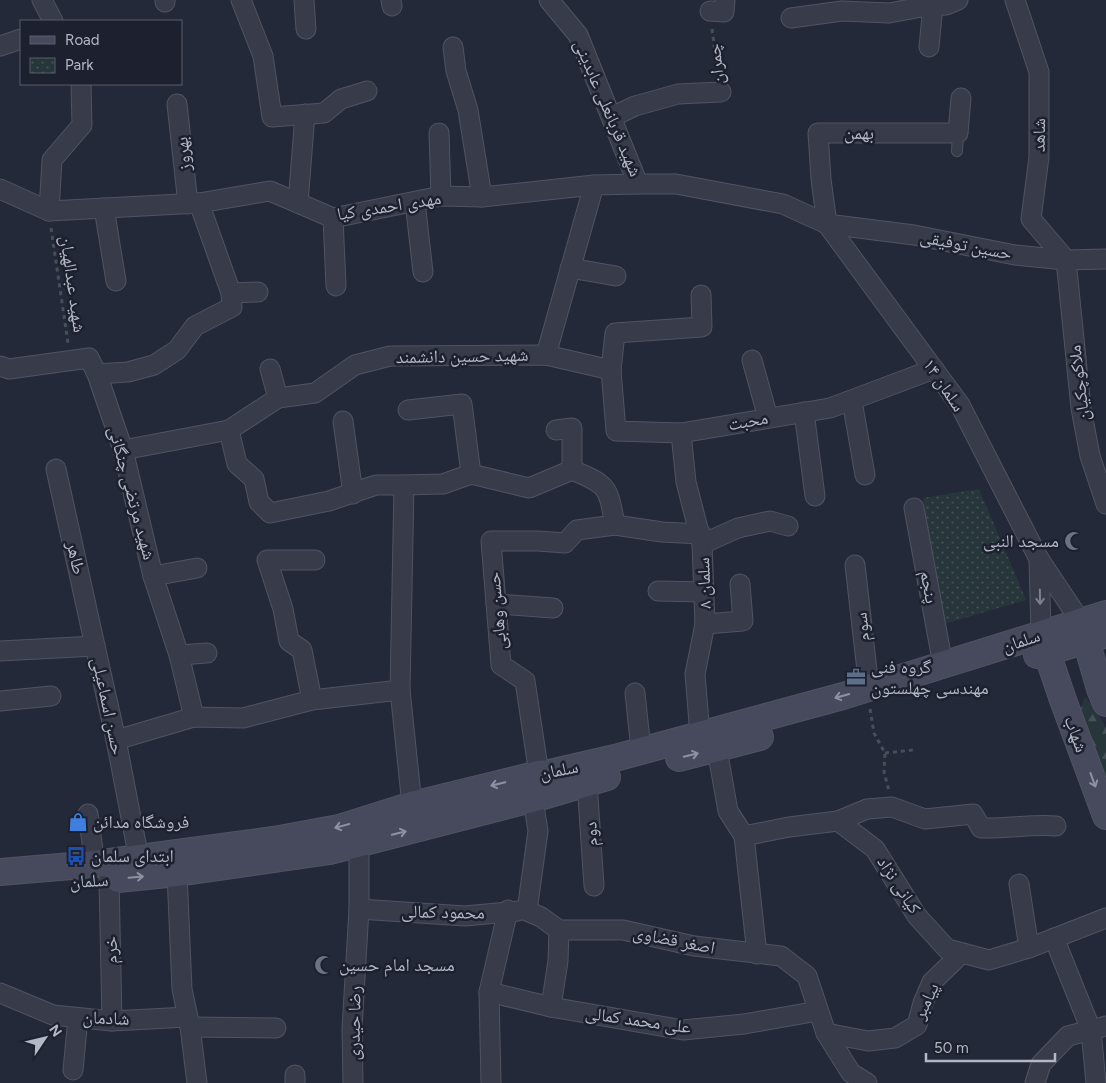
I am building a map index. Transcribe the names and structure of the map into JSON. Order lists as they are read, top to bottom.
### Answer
{
  "streets": {
    "main road": ["سلمان", "شهاب"],
    "street": [
      "چمران",
      "شهید قربانعلی عابدینی",
      "بهمن",
      "شاهد",
      "بهروز",
      "مهدی احمدی کیا",
      "حسین توفیقی",
      "شهید حسین دانشمند",
      "ملاکوچکیان",
      "سلمان ۱۴",
      "محبت",
      "شهید مرتضی چنگانی",
      "طاهر",
      "سلمان ۸",
      "پنجم",
      "حسن وهابی",
      "سوم",
      "حسن اسماعیلی",
      "دوم",
      "کیانی نژاد",
      "محمود کمالی",
      "اصغر قضاوی",
      "خرم",
      "پیامبر",
      "شادمان",
      "علی محمد کمالی",
      "رضا حیدری"
    ],
    "path": ["شهید عبدالهیان"]
  },
  "crossings": [
    ["چمران", "شهید قربانعلی عابدینی"],
    ["شهید قربانعلی عابدینی", "بهمن"],
    ["شهید قربانعلی عابدینی", "مهدی احمدی کیا"],
    ["شهید قربانعلی عابدینی", "حسین توفیقی"],
    ["شهید قربانعلی عابدینی", "سلمان ۱۴"],
    ["بهمن", "حسین توفیقی"],
    ["بهمن", "سلمان ۱۴"],
    ["شاهد", "حسین توفیقی"],
    ["شاهد", "ملاکوچکیان"],
    ["بهروز", "مهدی احمدی کیا"],
    ["مهدی احمدی کیا", "شهید عبدالهیان"],
    ["حسین توفیقی", "ملاکوچکیان"],
    ["حسین توفیقی", "سلمان ۱۴"],
    ["شهید عبدالهیان", "شهید مرتضی چنگانی"],
    ["شهید حسین دانشمند", "محبت"],
    ["شهید حسین دانشمند", "شهید مرتضی چنگانی"],
    ["سلمان ۱۴", "محبت"],
    ["سلمان ۱۴", "سلمان"],
    ["سلمان ۱۴", "شهاب"],
    ["محبت", "سلمان ۸"],
    ["طاهر", "حسن اسماعیلی"],
    ["سلمان ۸", "سلمان"],
    ["پنجم", "سلمان"],
    ["حسن وهابی", "سلمان"],
    ["سوم", "سلمان"],
    ["سلمان", "حسن اسماعیلی"],
    ["سلمان", "شهاب"],
    ["سلمان", "دوم"],
    ["سلمان", "خرم"],
    ["سلمان", "رضا حیدری"],
    ["کیانی نژاد", "پیامبر"],
    ["محمود کمالی", "رضا حیدری"],
    ["اصغر قضاوی", "پیامبر"],
    ["اصغر قضاوی", "علی محمد کمالی"],
    ["خرم", "شادمان"]
  ],
  "one_way": ["شهاب"],
  "places": {
    "mosque": ["مسجد النبی", "مسجد امام حسین"],
    "office": ["گروه فنی مهندسی چهلستون"],
    "shop": ["فروشگاه مدائن"],
    "bus stop": ["ابتدای سلمان"]
  },
  "legend": ["Road", "Park"],
  "scale_bar": "50 m",
  "north": "top right"
}
